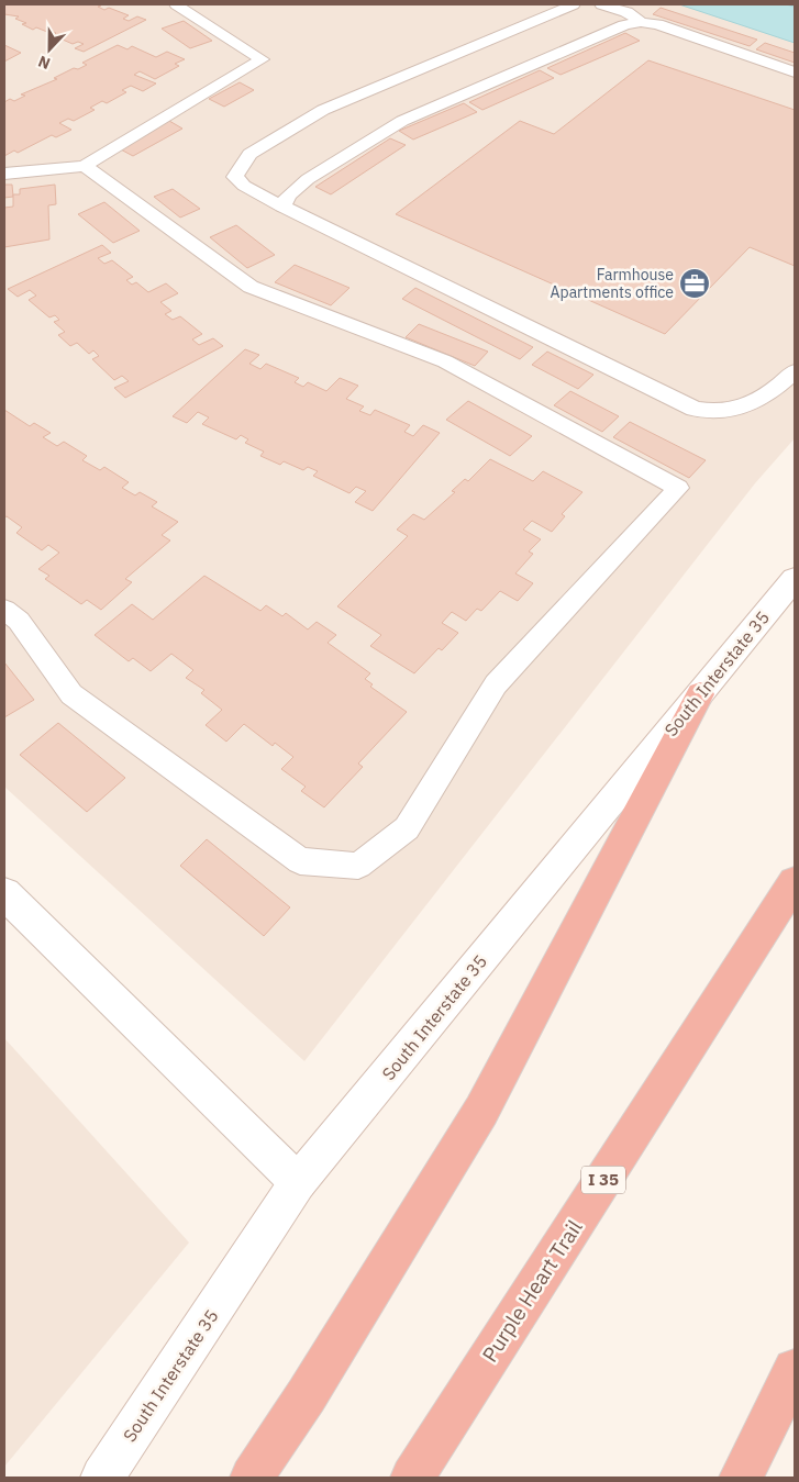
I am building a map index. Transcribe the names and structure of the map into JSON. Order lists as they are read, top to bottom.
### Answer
{
  "streets": {
    "highway": ["I 35", "Purple Heart Trail"],
    "main road": ["South Interstate 35"]
  },
  "places": {
    "office": ["Farmhouse Apartments office"]
  },
  "north": "bottom"
}
